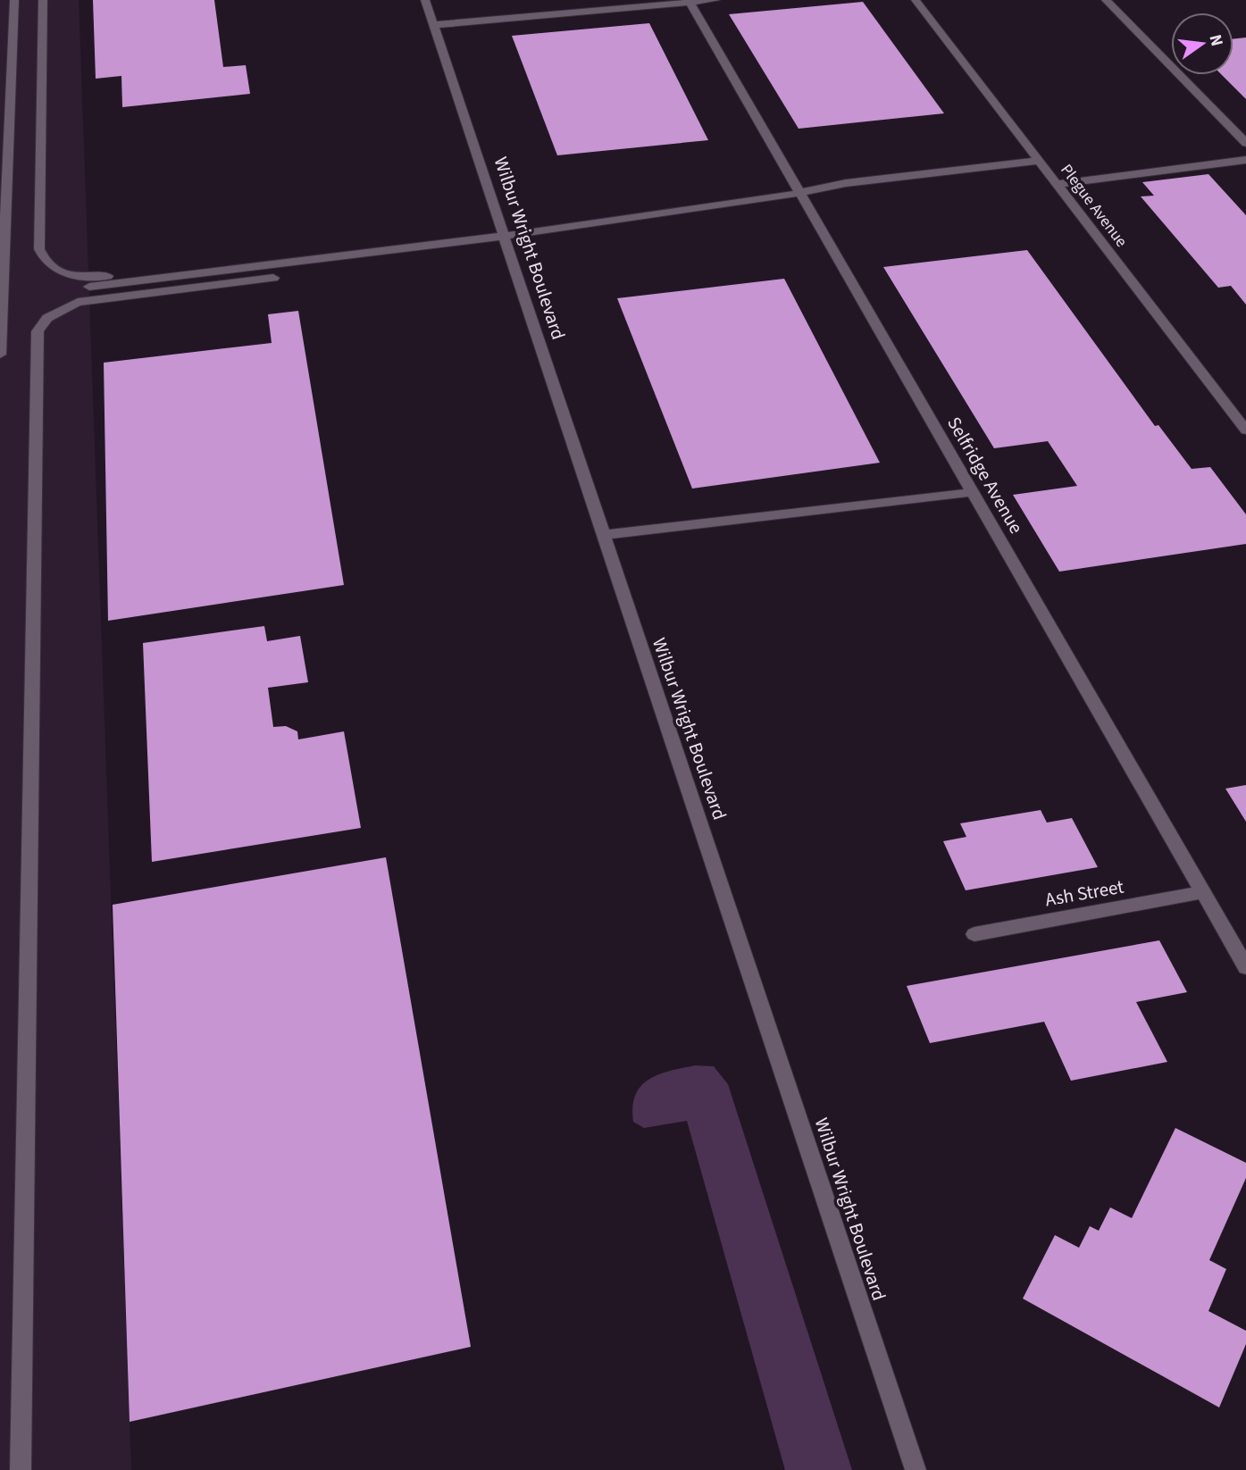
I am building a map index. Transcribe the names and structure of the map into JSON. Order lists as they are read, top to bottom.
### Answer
{
  "streets": {
    "street": [
      "Plegue Avenue",
      "Wilbur Wright Boulevard",
      "Selfridge Avenue",
      "Ash Street"
    ]
  },
  "crossings": [
    ["Selfridge Avenue", "Ash Street"]
  ],
  "north": "right"
}
